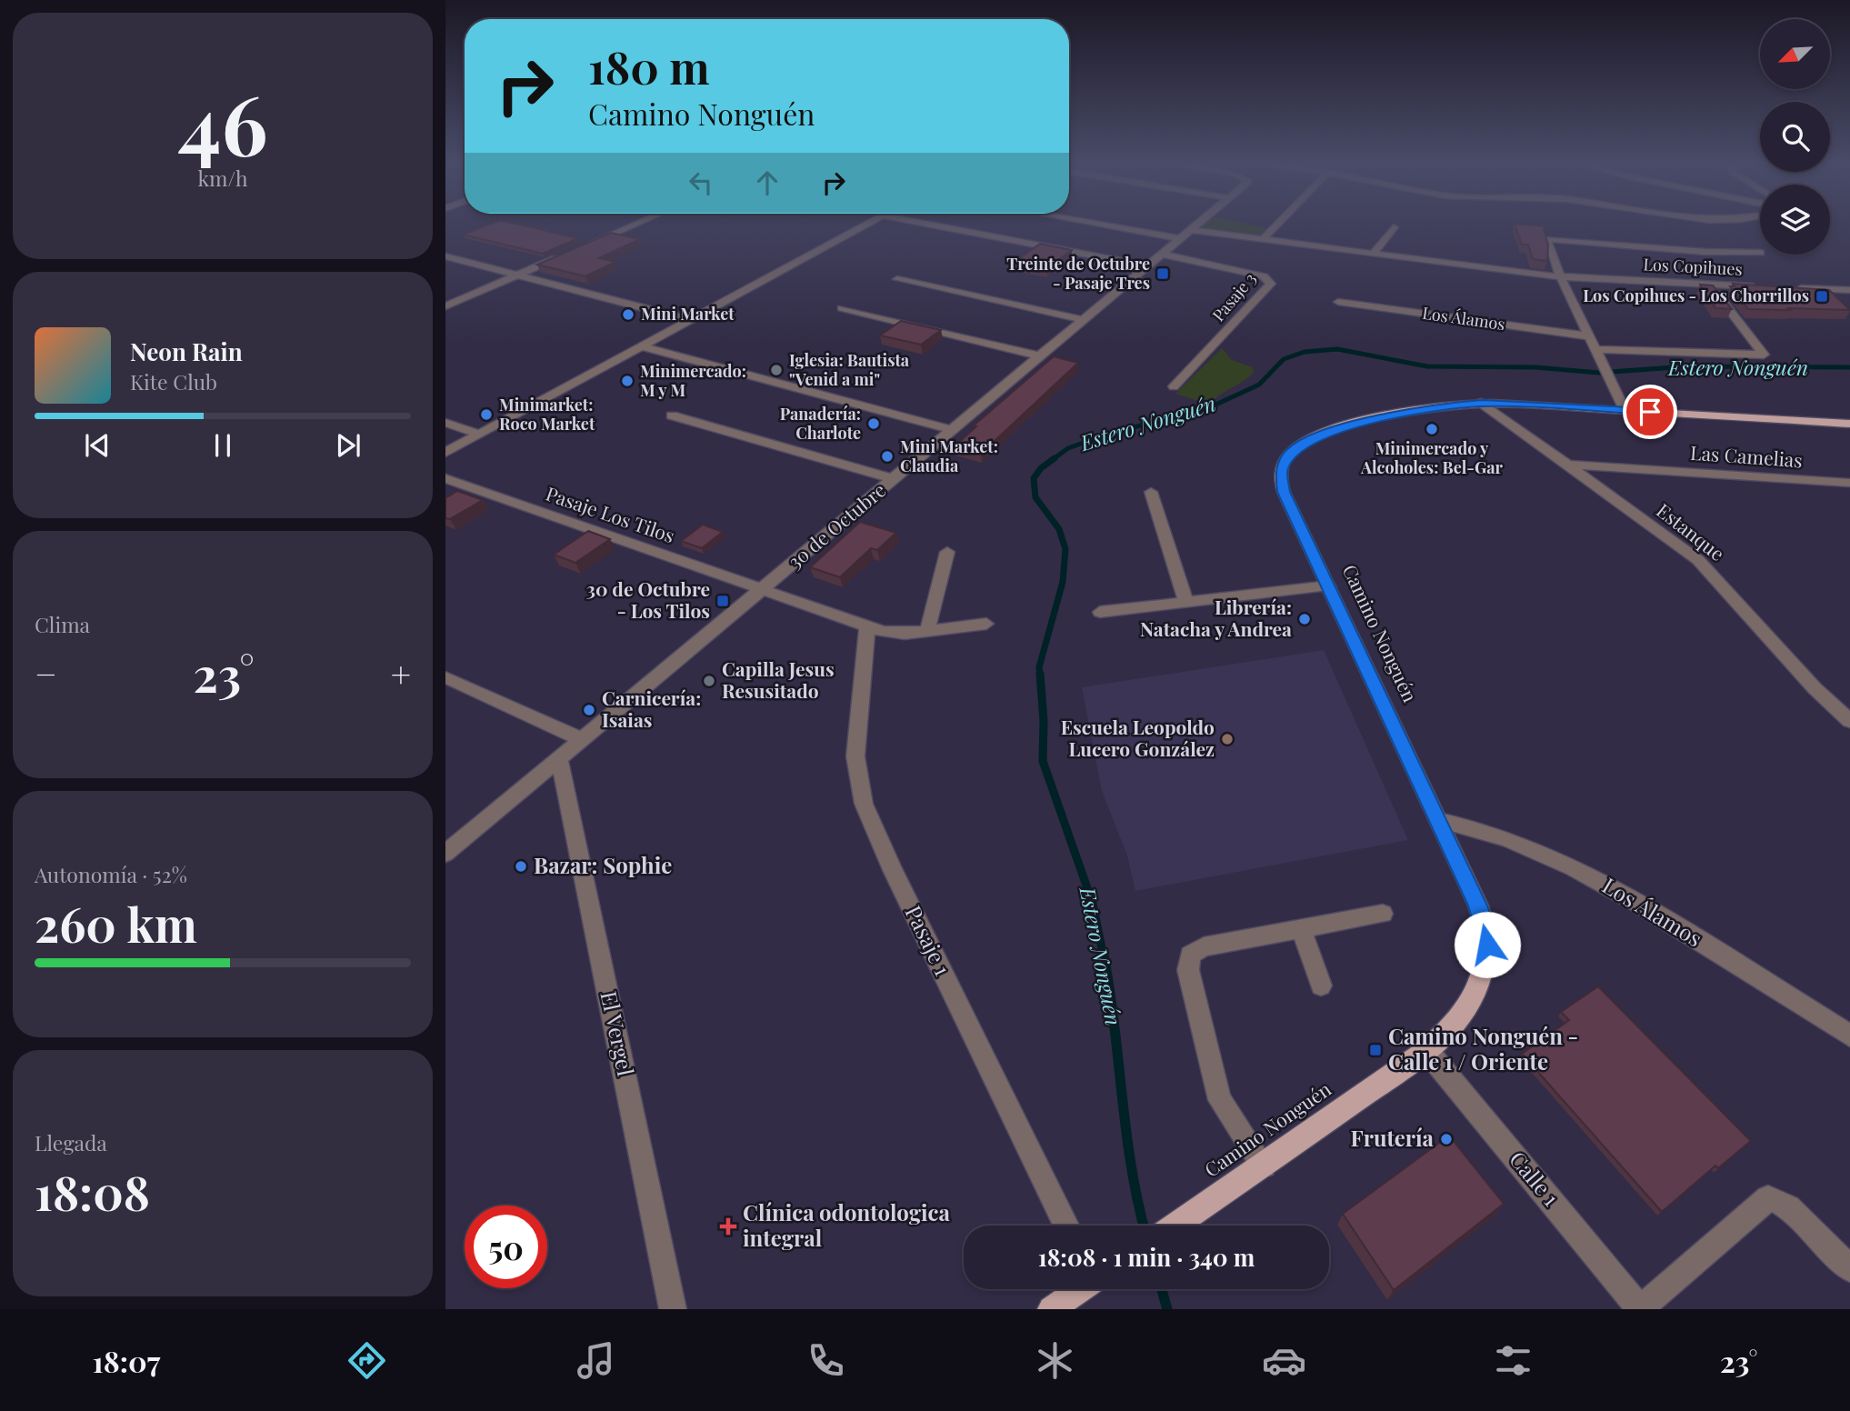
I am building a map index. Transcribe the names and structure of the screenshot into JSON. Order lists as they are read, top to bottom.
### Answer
{
  "streets": {
    "main road": ["Camino Nonguén"],
    "street": [
      "Los Copihues",
      "Pasaje 3",
      "Los Álamos",
      "Las Camelias",
      "Pasaje Los Tilos",
      "30 de Octubre",
      "Estanque",
      "Pasaje 1",
      "El Vergel",
      "Calle 1"
    ]
  },
  "crossings": [
    ["Los Copihues", "30 de Octubre"],
    ["Pasaje 3", "30 de Octubre"],
    ["Los Álamos", "Camino Nonguén"],
    ["Las Camelias", "Estanque"],
    ["Pasaje Los Tilos", "30 de Octubre"],
    ["30 de Octubre", "El Vergel"],
    ["Estanque", "Camino Nonguén"],
    ["Camino Nonguén", "Calle 1"]
  ],
  "water": ["Estero Nonguén"],
  "places": {
    "transit": [
      "Treinte de Octubre - Pasaje Tres",
      "Los Copihues - Los Chorrillos",
      "30 de Octubre - Los Tilos",
      "Camino Nonguén - Calle 1 / Oriente"
    ],
    "other": [
      "Mini Market",
      "Iglesia: Bautista \"Venid a mi\"",
      "Minimercado: M y M",
      "Minimarket: Roco Market",
      "Panadería: Charlote",
      "Minimercado y Alcoholes: Bel-Gar",
      "Mini Market: Claudia",
      "Librería: Natacha y Andrea",
      "Capilla Jesus Resusitado",
      "Carnicería: Isaias",
      "Escuela Leopoldo Lucero González",
      "Bazar: Sophie",
      "Frutería"
    ],
    "health": ["Clínica odontologica integral"]
  },
  "north": "bottom left",
  "page": {
    "tile": [
      ["46", "km/h"],
      "Clima",
      ["Autonomía · 52%", "260 km"],
      ["Llegada", "18:08"]
    ],
    "turn": ["180 m", "Camino Nonguén"],
    "song": ["Neon Rain", "Kite Club"],
    "heat": ["−", "23°", "+"],
    "limit": "50",
    "trip": "18:08 · 1 min · 340 m",
    "tabs": ["18:07", "23°"]
  }
}
